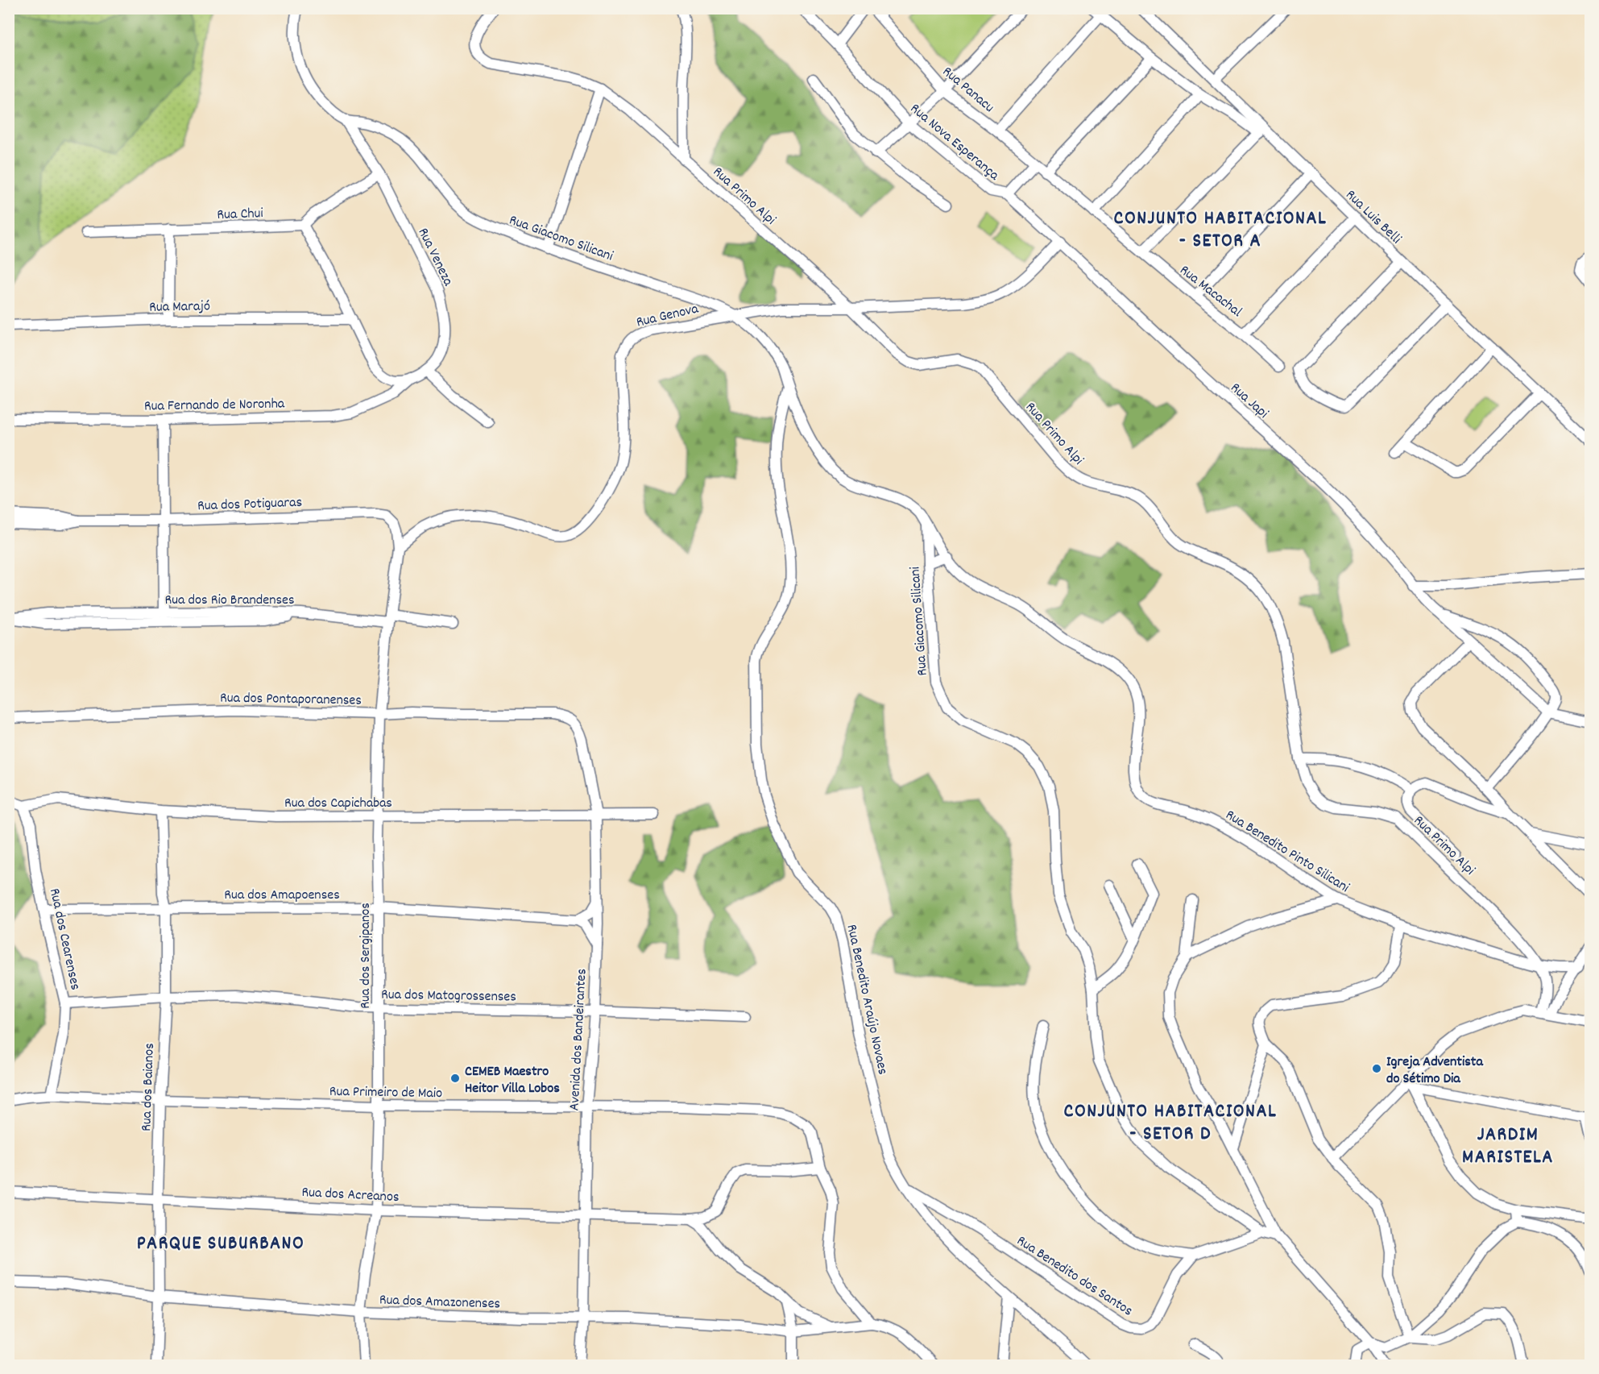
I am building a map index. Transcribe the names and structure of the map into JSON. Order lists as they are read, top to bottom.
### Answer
{
  "streets": {
    "street": [
      "Rua Panacu",
      "Rua Nova Esperança",
      "Rua Primo Alpi",
      "Rua Chui",
      "Rua Luis Belli",
      "Rua Giacomo Silicani",
      "Rua Veneza",
      "Rua Macachal",
      "Rua Marajó",
      "Rua Genova",
      "Rua Japi",
      "Rua Fernando de Noronha",
      "Rua dos Potiguaras",
      "Rua dos Rio Brandenses",
      "Rua dos Pontaporanenses",
      "Rua dos Capichabas",
      "Rua Benedito Pinto Silicani",
      "Rua dos Amapoenses",
      "Rua dos Cearenses",
      "Rua dos Sergipanos",
      "Rua dos Matogrossenses",
      "Rua Benedito Araújo Novaes",
      "Avenida dos Bandeirantes",
      "Rua dos Baianos",
      "Rua Primeiro de Maio",
      "Rua dos Acreanos",
      "Rua Benedito dos Santos",
      "Rua dos Amazonenses"
    ]
  },
  "crossings": [
    ["Rua Panacu", "Rua Macachal"],
    ["Rua Nova Esperança", "Rua Genova"],
    ["Rua Nova Esperança", "Rua Japi"],
    ["Rua Primo Alpi", "Rua Genova"],
    ["Rua Primo Alpi", "Rua Benedito Pinto Silicani"],
    ["Rua Chui", "Rua Veneza"],
    ["Rua Giacomo Silicani", "Rua Veneza"],
    ["Rua Giacomo Silicani", "Rua Genova"],
    ["Rua Giacomo Silicani", "Rua Benedito Pinto Silicani"],
    ["Rua Giacomo Silicani", "Rua Benedito Araújo Novaes"],
    ["Rua Veneza", "Rua Marajó"],
    ["Rua Veneza", "Rua Fernando de Noronha"],
    ["Rua Genova", "Rua Japi"],
    ["Rua Genova", "Rua dos Potiguaras"],
    ["Rua Genova", "Rua dos Sergipanos"],
    ["Rua dos Potiguaras", "Rua dos Sergipanos"],
    ["Rua dos Pontaporanenses", "Rua dos Sergipanos"],
    ["Rua dos Pontaporanenses", "Avenida dos Bandeirantes"],
    ["Rua dos Capichabas", "Rua dos Cearenses"],
    ["Rua dos Capichabas", "Rua dos Sergipanos"],
    ["Rua dos Capichabas", "Avenida dos Bandeirantes"],
    ["Rua dos Capichabas", "Rua dos Baianos"],
    ["Rua dos Amapoenses", "Rua dos Cearenses"],
    ["Rua dos Amapoenses", "Rua dos Sergipanos"],
    ["Rua dos Amapoenses", "Rua dos Baianos"],
    ["Rua dos Cearenses", "Rua dos Matogrossenses"],
    ["Rua dos Cearenses", "Rua Primeiro de Maio"],
    ["Rua dos Sergipanos", "Rua dos Matogrossenses"],
    ["Rua dos Sergipanos", "Rua Primeiro de Maio"],
    ["Rua dos Sergipanos", "Rua dos Acreanos"],
    ["Rua dos Sergipanos", "Rua dos Amazonenses"],
    ["Rua dos Matogrossenses", "Avenida dos Bandeirantes"],
    ["Rua dos Matogrossenses", "Rua dos Baianos"],
    ["Rua Benedito Araújo Novaes", "Rua Benedito dos Santos"],
    ["Avenida dos Bandeirantes", "Rua Primeiro de Maio"],
    ["Avenida dos Bandeirantes", "Rua dos Acreanos"],
    ["Avenida dos Bandeirantes", "Rua dos Amazonenses"],
    ["Rua dos Baianos", "Rua Primeiro de Maio"],
    ["Rua dos Baianos", "Rua dos Acreanos"],
    ["Rua dos Baianos", "Rua dos Amazonenses"],
    ["Rua Primeiro de Maio", "Rua dos Acreanos"],
    ["Rua Primeiro de Maio", "Rua dos Amazonenses"]
  ],
  "districts": [
    "CONJUNTO HABITACIONAL - SETOR A",
    "CONJUNTO HABITACIONAL - SETOR D",
    "JARDIM MARISTELA",
    "PARQUE SUBURBANO"
  ],
  "places": ["Igreja Adventista do Sétimo Dia", "CEMEB Maestro Heitor Villa Lobos"]
}
